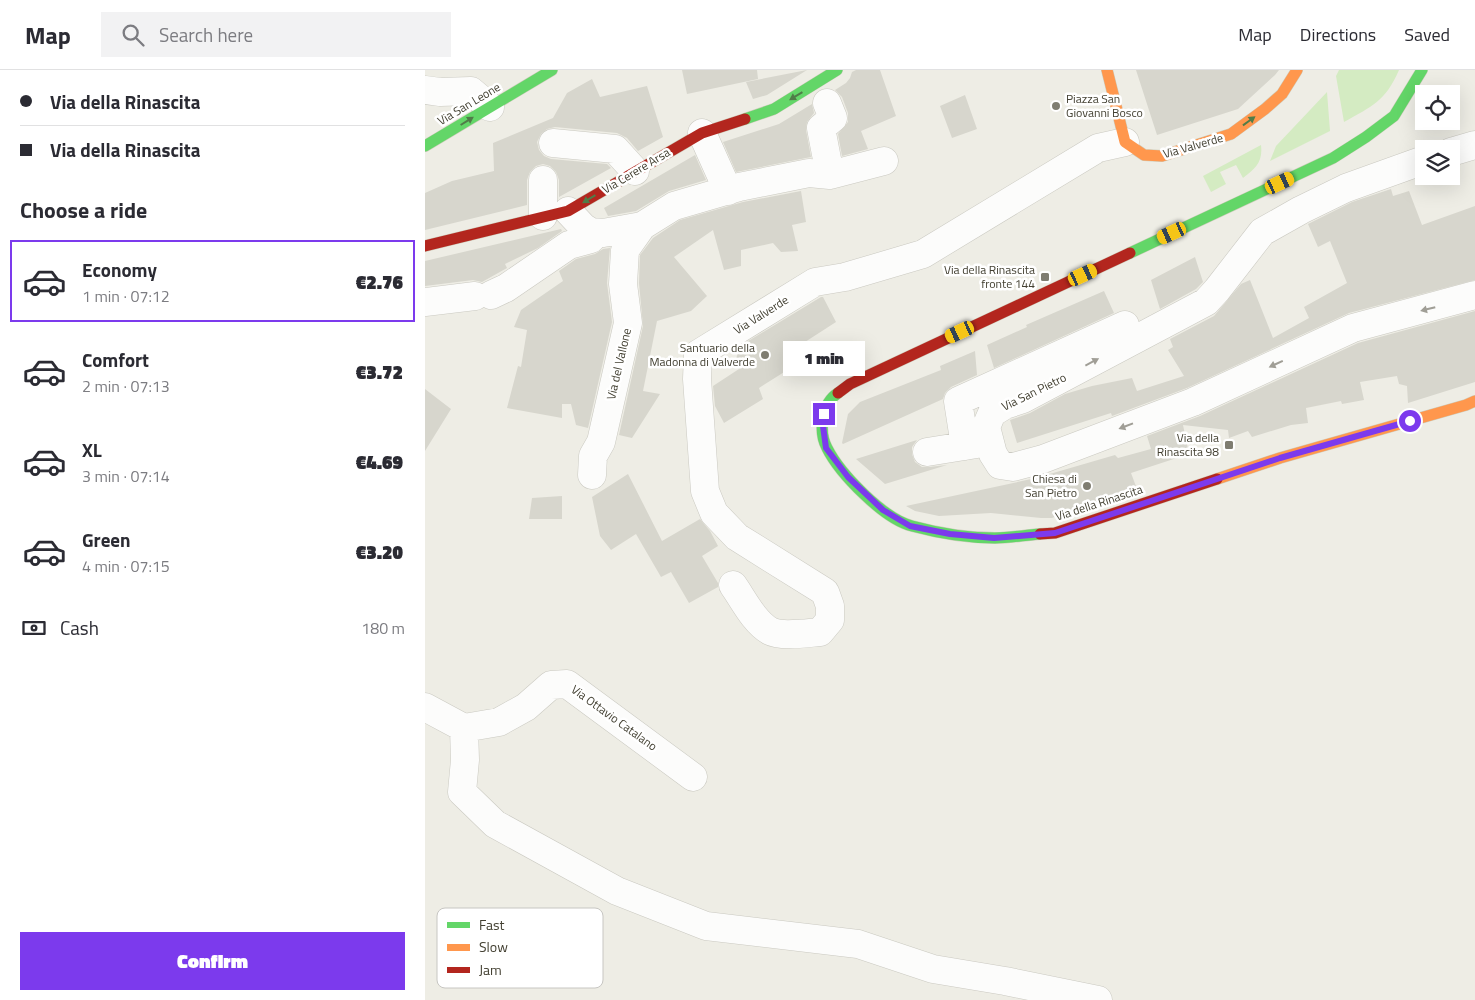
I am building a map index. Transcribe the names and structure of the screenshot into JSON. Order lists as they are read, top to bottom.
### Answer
{
  "streets": {
    "street": [
      "Via San Leone",
      "Via Valverde",
      "Via Cerere Arsa",
      "Via del Vallone",
      "Via San Pietro",
      "Via della Rinascita",
      "Via Ottavio Catalano"
    ]
  },
  "one_way": ["Via San Leone", "Via Cerere Arsa"],
  "places": {
    "other": ["Piazza San Giovanni Bosco", "Santuario della Madonna di Valverde", "Chiesa di San Pietro"],
    "transit": ["Via della Rinascita fronte 144", "Via della Rinascita 98"]
  },
  "legend": ["Fast", "Slow", "Jam"],
  "page": {
    "header": "Map",
    "search": "Search here",
    "nav": ["Map", "Directions", "Saved"],
    "banner": ["Via della Rinascita", "Via della Rinascita"],
    "heading": "Choose a ride",
    "list": [
      {
        "name": "Economy",
        "note": "1 min · 07:12",
        "value": "€2.76"
      },
      {
        "name": "Comfort",
        "note": "2 min · 07:13",
        "value": "€3.72"
      },
      {
        "name": "XL",
        "note": "3 min · 07:14",
        "value": "€4.69"
      },
      {
        "name": "Green",
        "note": "4 min · 07:15",
        "value": "€3.20"
      }
    ],
    "bubble": "1 min",
    "pay": ["Cash", "180 m"],
    "buttons": "Confirm"
  }
}
